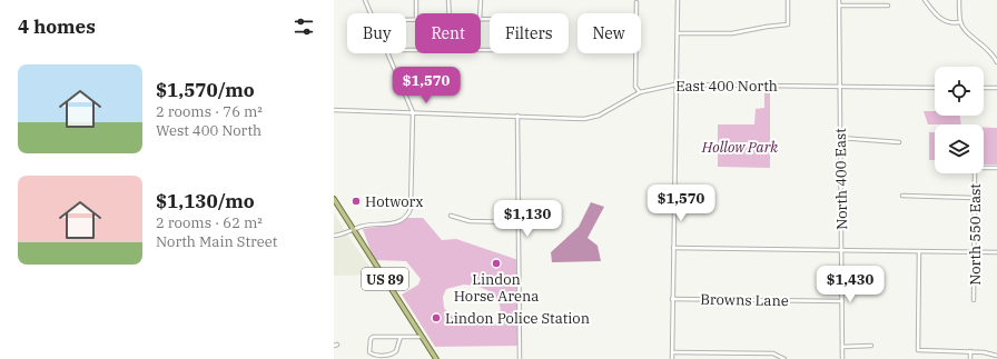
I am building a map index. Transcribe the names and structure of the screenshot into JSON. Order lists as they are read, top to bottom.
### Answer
{
  "streets": {
    "main road": ["US 89"],
    "street": [
      "East 400 North",
      "North 400 East",
      "North 550 East",
      "Browns Lane"
    ]
  },
  "crossings": [
    ["East 400 North", "North 400 East"],
    ["North 400 East", "Browns Lane"]
  ],
  "parks": ["Hollow Park"],
  "places": ["Hotworx", "Lindon Horse Arena", "Lindon Police Station"],
  "page": {
    "heading": "4 homes",
    "chip": [
      "Buy",
      "Rent",
      "Filters",
      "New"
    ],
    "list": [
      {
        "name": "$1,570/mo",
        "note": "2 rooms · 76 m² · West 400 North"
      },
      {
        "name": "$1,130/mo",
        "note": "2 rooms · 62 m² · North Main Street"
      }
    ],
    "price": [
      "$1,570",
      "$1,570",
      "$1,130",
      "$1,430"
    ]
  }
}
